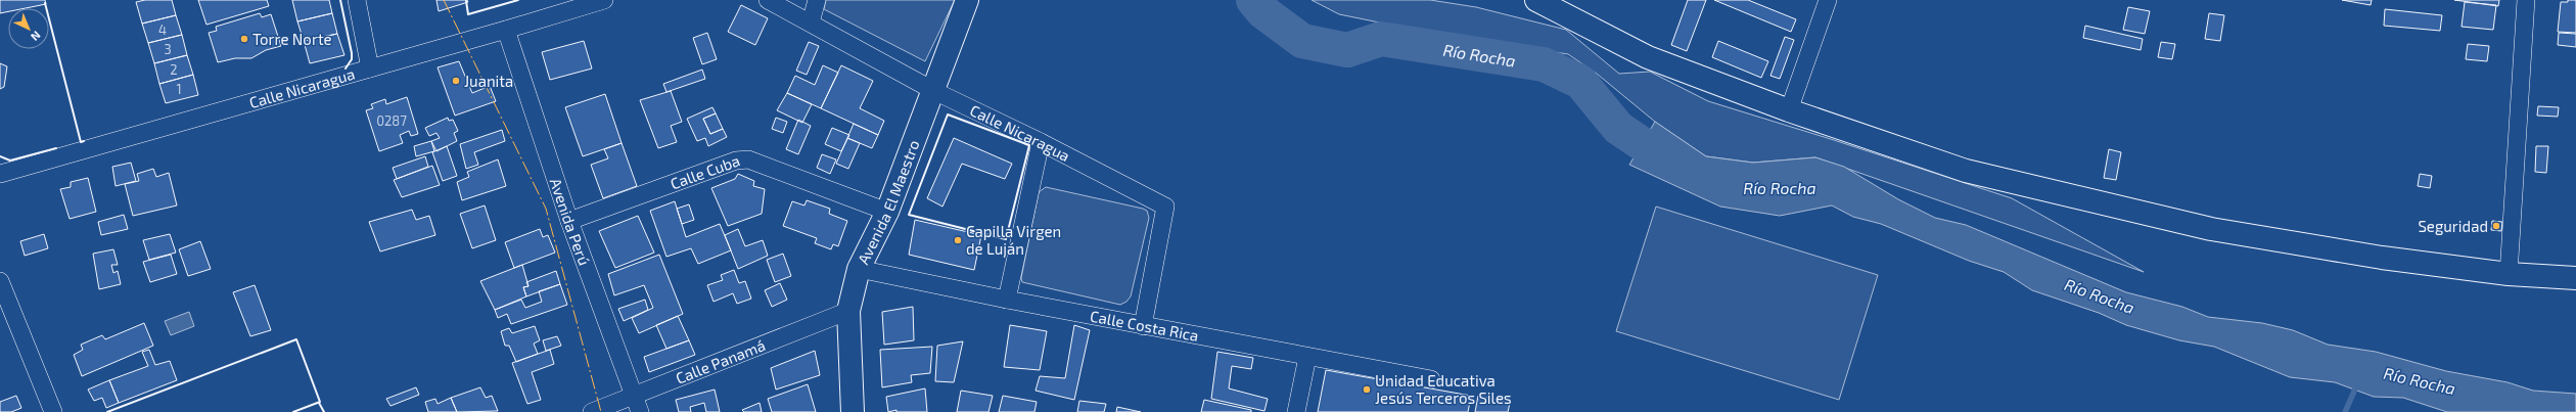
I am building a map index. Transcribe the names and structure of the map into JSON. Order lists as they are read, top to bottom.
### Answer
{
  "streets": {
    "street": [
      "Calle Nicaragua",
      "Calle Cuba",
      "Avenida El Maestro",
      "Avenida Perú",
      "Calle Costa Rica",
      "Calle Panamá"
    ]
  },
  "crossings": [
    ["Calle Nicaragua", "Avenida El Maestro"],
    ["Calle Nicaragua", "Avenida Perú"],
    ["Calle Nicaragua", "Calle Costa Rica"],
    ["Calle Cuba", "Avenida El Maestro"],
    ["Calle Cuba", "Avenida Perú"],
    ["Avenida El Maestro", "Calle Costa Rica"],
    ["Avenida El Maestro", "Calle Panamá"],
    ["Avenida Perú", "Calle Panamá"]
  ],
  "water": ["Río Rocha"],
  "places": [
    "Torre Norte",
    "Juanita",
    "Seguridad",
    "Capilla Virgen de Luján",
    "Unidad Educativa Jesús Terceros Siles"
  ],
  "house_numbers": [
    "4",
    "3",
    "2",
    "1",
    "0287"
  ],
  "north": "bottom right"
}
